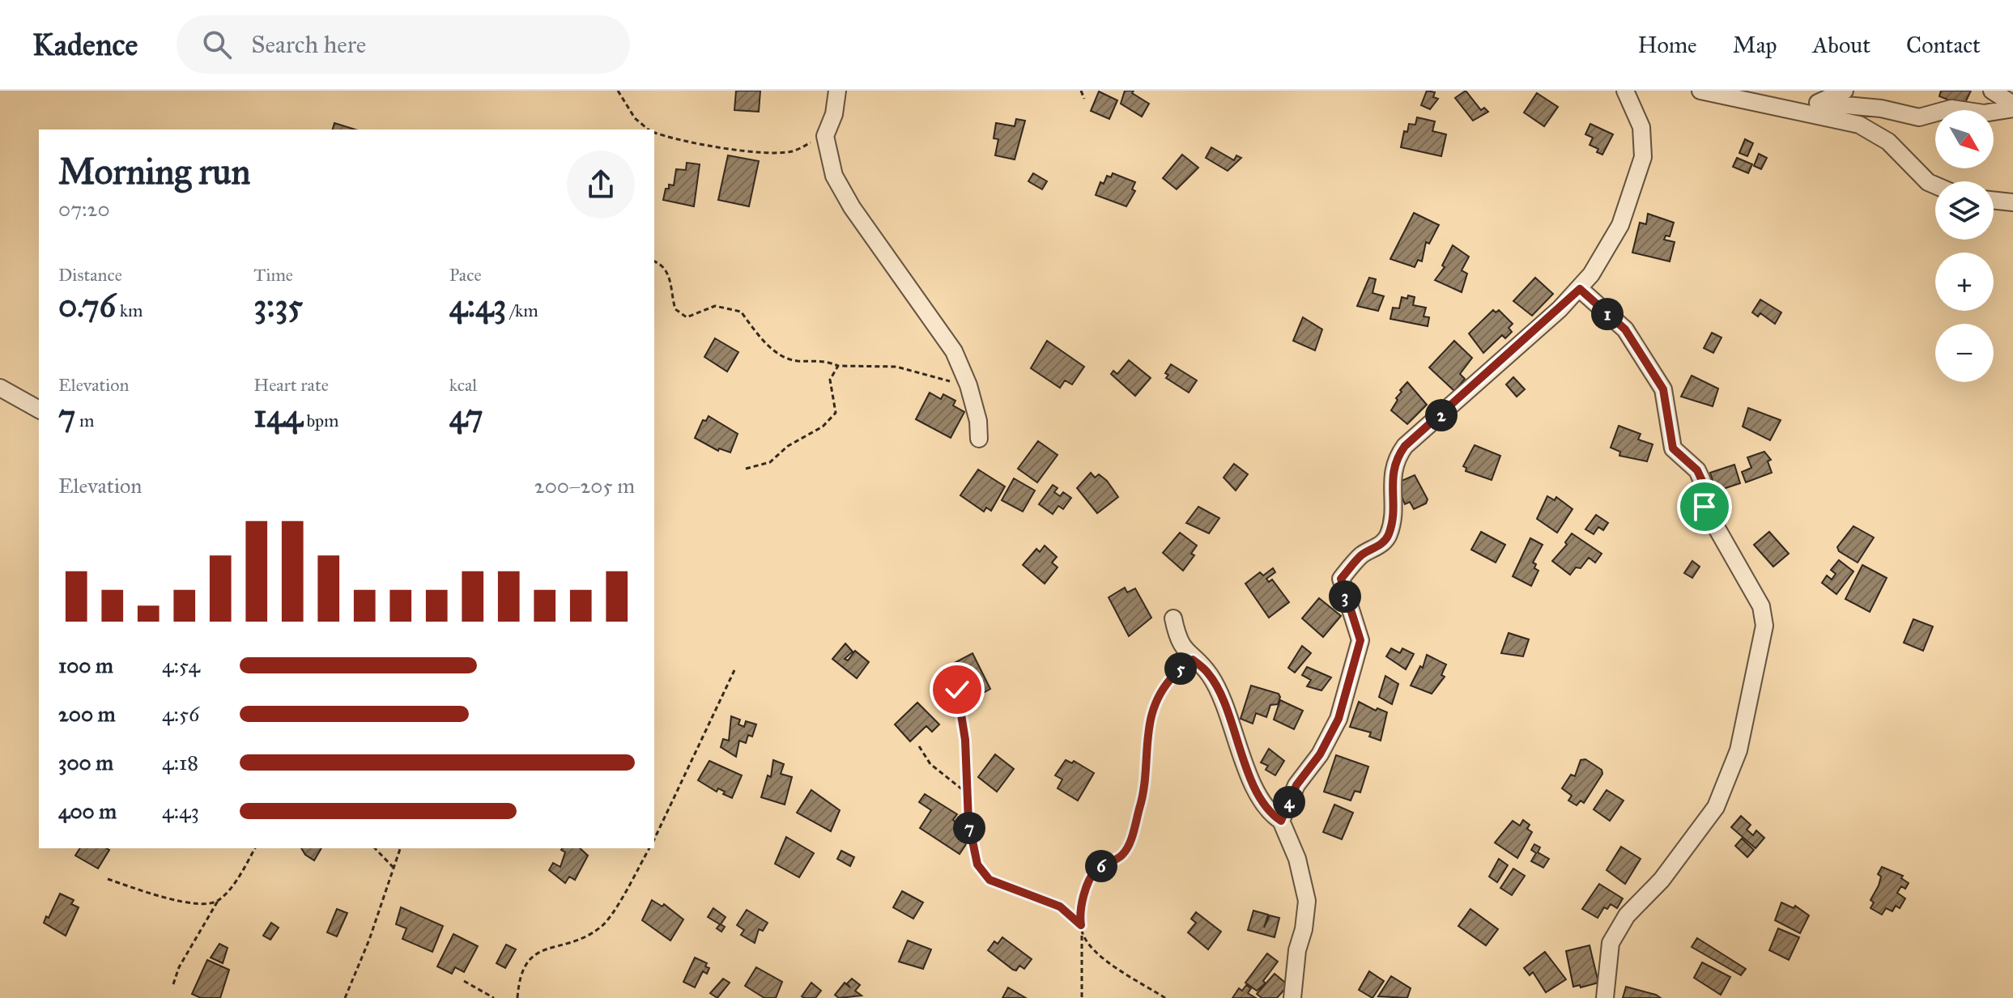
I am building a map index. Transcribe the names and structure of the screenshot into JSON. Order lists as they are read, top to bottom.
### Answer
{
  "north": "bottom right",
  "page": {
    "header": "Kadence",
    "search": "Search here",
    "nav": [
      "Home",
      "Map",
      "About",
      "Contact"
    ],
    "map_buttons": ["+", "−"],
    "heading": ["Morning run", "07:20"],
    "stats": [
      ["Distance", "0.76 km"],
      ["Time", "3:35"],
      ["Pace", "4:43 /km"],
      ["Elevation", "7 m"],
      ["Heart rate", "144 bpm"],
      ["kcal", "47"]
    ],
    "pins": [
      "1",
      "2",
      "3",
      "5",
      "4",
      "7",
      "6"
    ],
    "chart": ["Elevation", "200–205 m"],
    "list": [
      {
        "name": "100 m",
        "note": "4:54"
      },
      {
        "name": "200 m",
        "note": "4:56"
      },
      {
        "name": "300 m",
        "note": "4:18"
      },
      {
        "name": "400 m",
        "note": "4:43"
      }
    ]
  }
}
